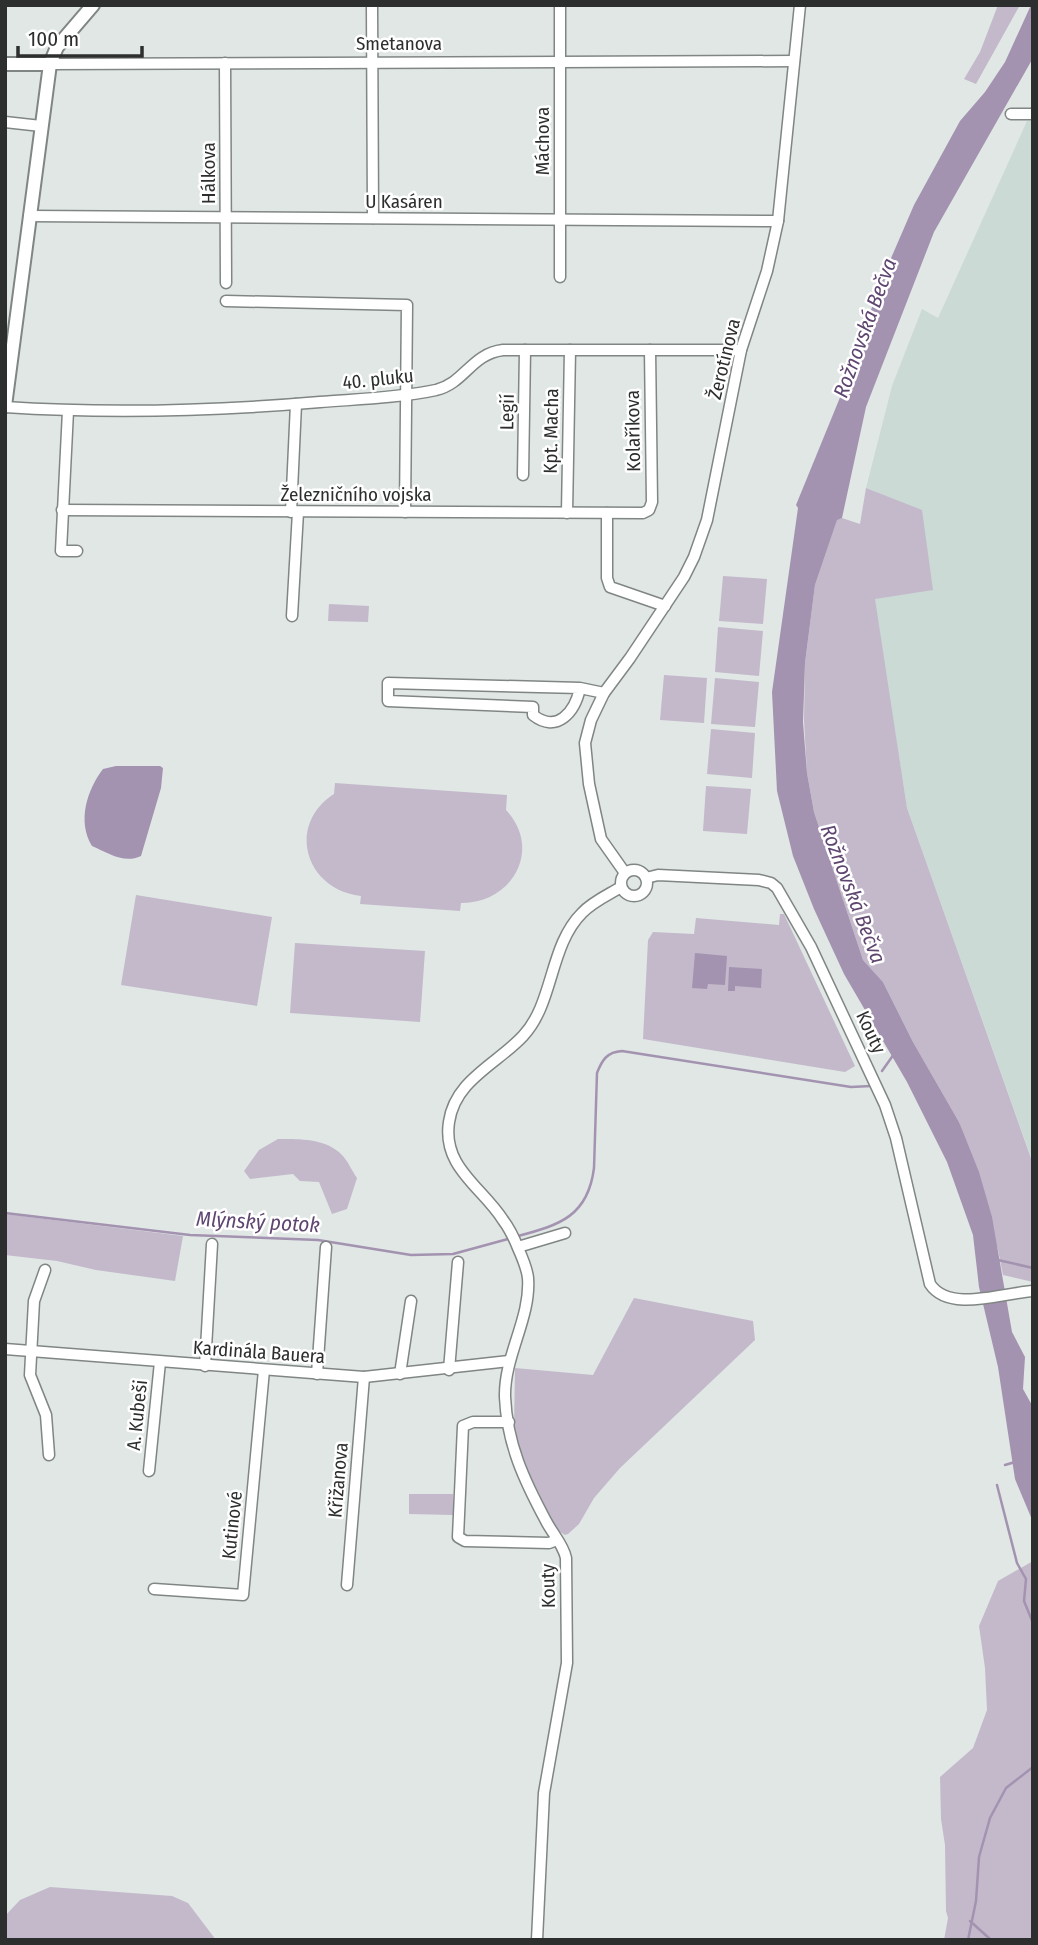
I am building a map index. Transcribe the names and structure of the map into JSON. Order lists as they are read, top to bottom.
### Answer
{
  "streets": {
    "street": [
      "Smetanova",
      "Máchova",
      "Hálkova",
      "U Kasáren",
      "Žerotínova",
      "40. pluku",
      "Legií",
      "Kpt. Macha",
      "Kolaříkova",
      "Železničního vojska",
      "Kouty",
      "Kardinála Bauera",
      "A. Kubeši",
      "Křižanova",
      "Kutinové"
    ]
  },
  "crossings": [
    ["Smetanova", "Máchova"],
    ["Smetanova", "Hálkova"],
    ["Smetanova", "Žerotínova"],
    ["Máchova", "U Kasáren"],
    ["Hálkova", "U Kasáren"],
    ["U Kasáren", "Žerotínova"],
    ["Žerotínova", "40. pluku"],
    ["Žerotínova", "Kouty"],
    ["40. pluku", "Legií"],
    ["40. pluku", "Kpt. Macha"],
    ["40. pluku", "Kolaříkova"],
    ["Kpt. Macha", "Železničního vojska"],
    ["Kolaříkova", "Železničního vojska"],
    ["Kouty", "Kardinála Bauera"],
    ["Kardinála Bauera", "A. Kubeši"],
    ["Kardinála Bauera", "Křižanova"],
    ["Kardinála Bauera", "Kutinové"]
  ],
  "water": ["Rožnovská Bečva", "Mlýnský potok"],
  "scale_bar": "100 m"
}
